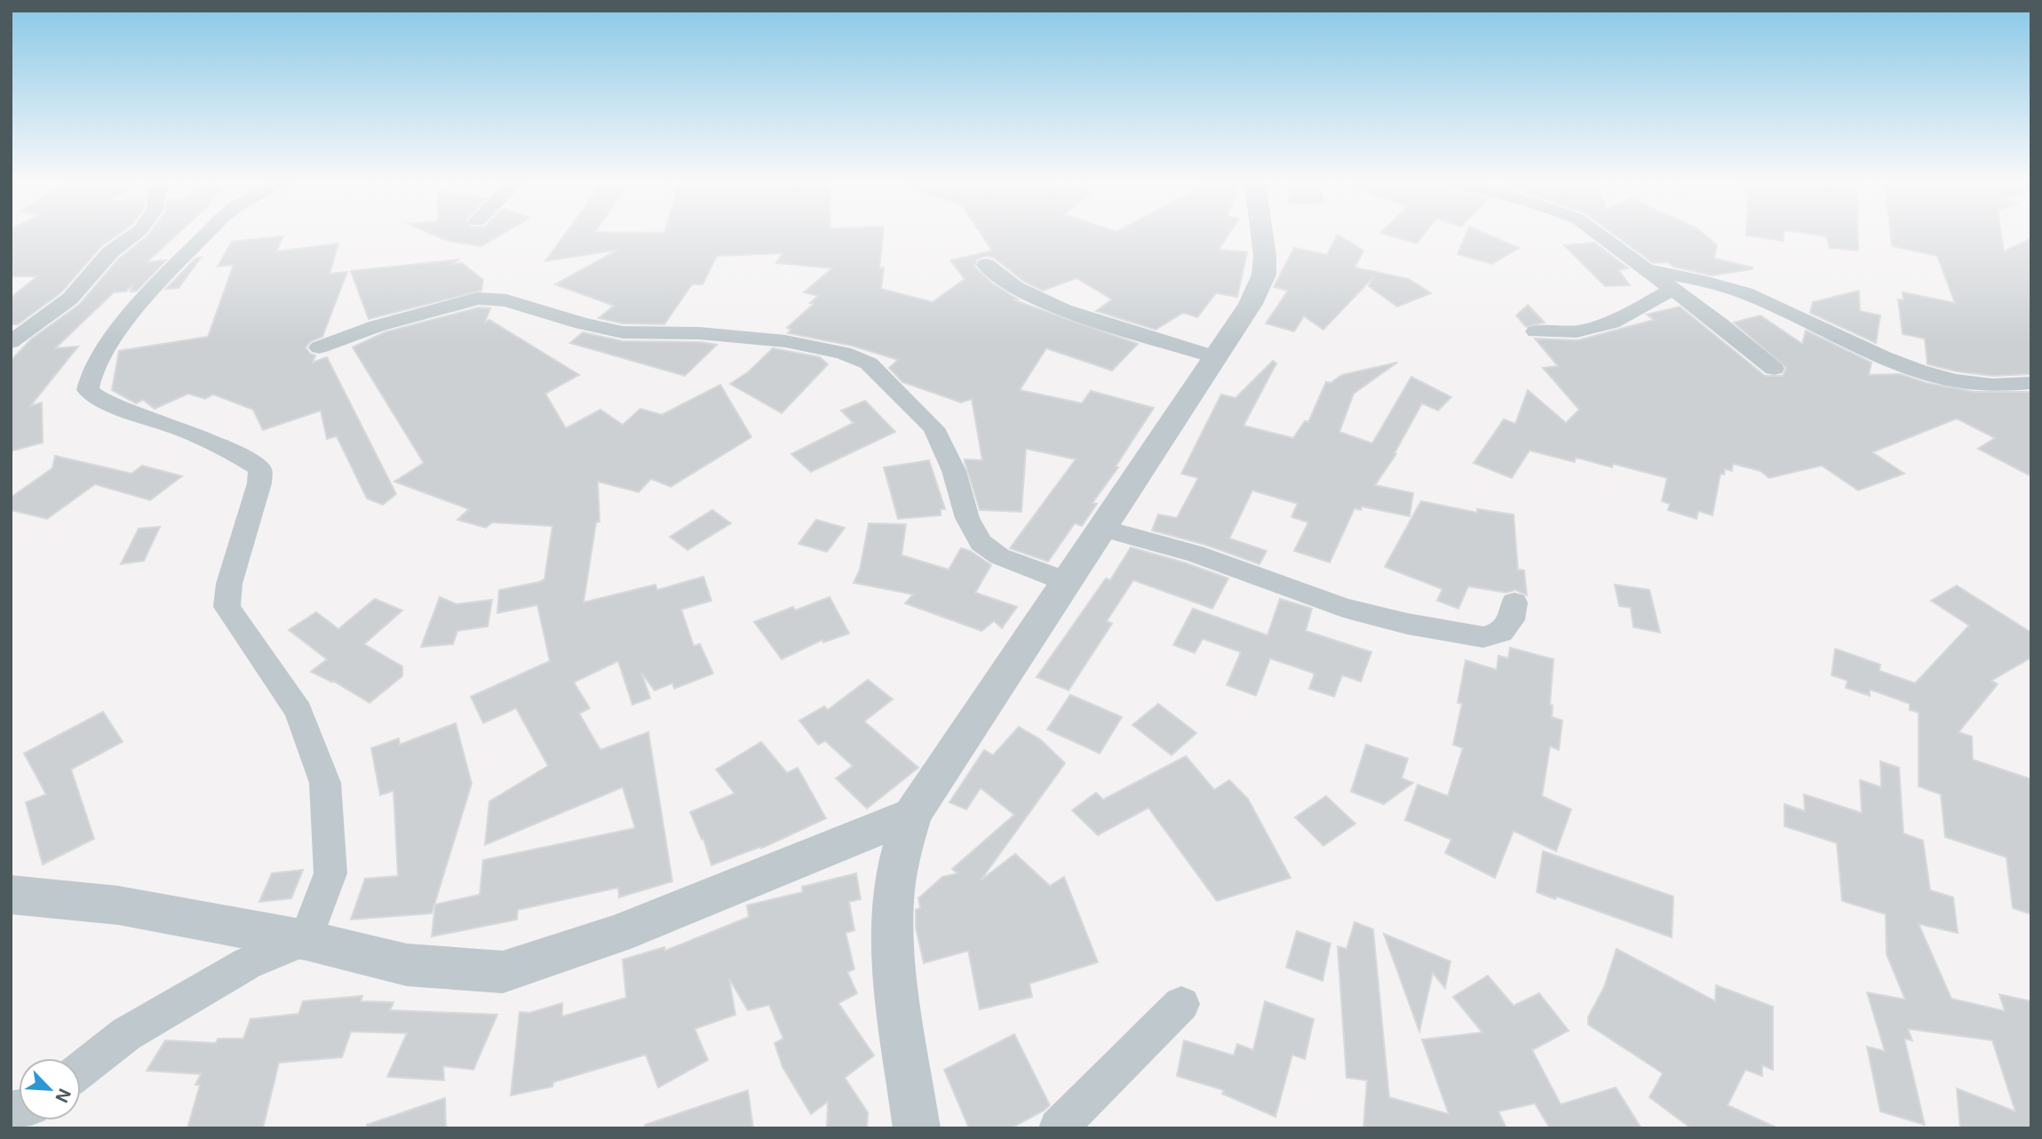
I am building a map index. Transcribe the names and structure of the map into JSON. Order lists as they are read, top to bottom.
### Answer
{
  "north": "bottom right"
}
